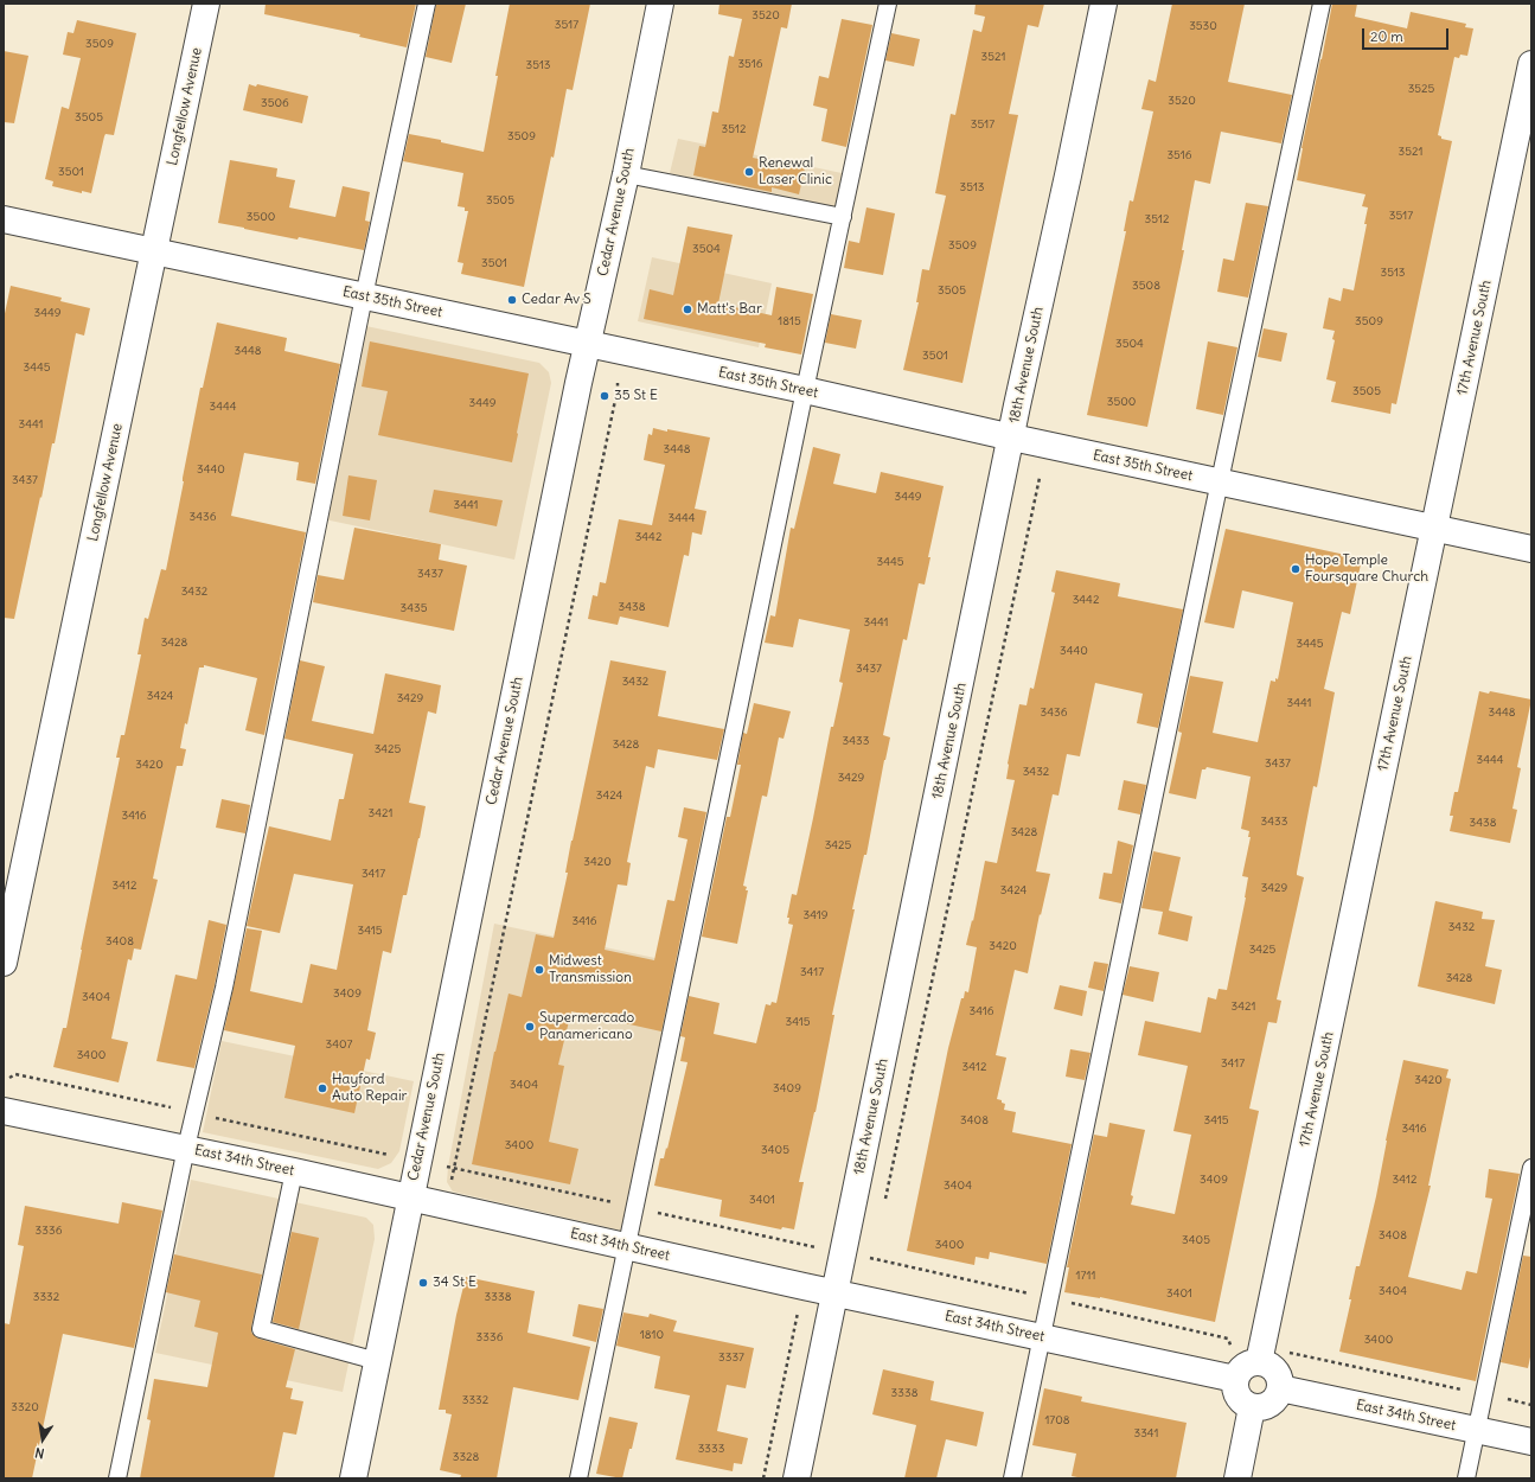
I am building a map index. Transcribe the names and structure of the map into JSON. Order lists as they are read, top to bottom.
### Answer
{
  "streets": {
    "street": [
      "Longfellow Avenue",
      "Cedar Avenue South",
      "East 35th Street",
      "17th Avenue South",
      "18th Avenue South",
      "East 34th Street"
    ]
  },
  "crossings": [
    ["Longfellow Avenue", "East 35th Street"],
    ["Cedar Avenue South", "East 35th Street"],
    ["Cedar Avenue South", "East 34th Street"],
    ["East 35th Street", "17th Avenue South"],
    ["East 35th Street", "18th Avenue South"],
    ["17th Avenue South", "East 34th Street"],
    ["18th Avenue South", "East 34th Street"]
  ],
  "places": [
    "Renewal Laser Clinic",
    "Cedar Av S",
    "Matt's Bar",
    "35 St E",
    "Hope Temple Foursquare Church",
    "Midwest Transmission",
    "Supermercado Panamericano",
    "Hayford Auto Repair",
    "34 St E"
  ],
  "house_numbers": [
    "3520",
    "3517",
    "3530",
    "3509",
    "3521",
    "3516",
    "3513",
    "3525",
    "3520",
    "3506",
    "3505",
    "3517",
    "3512",
    "3509",
    "3521",
    "3516",
    "3501",
    "3513",
    "3505",
    "3517",
    "3500",
    "3512",
    "3509",
    "3504",
    "3501",
    "3513",
    "3508",
    "3505",
    "3449",
    "1815",
    "3509",
    "3504",
    "3448",
    "3501",
    "3445",
    "3505",
    "3500",
    "3449",
    "3444",
    "3441",
    "3448",
    "3440",
    "3437",
    "3449",
    "3441",
    "3436",
    "3444",
    "3442",
    "3445",
    "3437",
    "3432",
    "3442",
    "3438",
    "3435",
    "3441",
    "3428",
    "3445",
    "3440",
    "3437",
    "3432",
    "3424",
    "3429",
    "3441",
    "3436",
    "3448",
    "3433",
    "3428",
    "3425",
    "3444",
    "3437",
    "3420",
    "3432",
    "3429",
    "3424",
    "3421",
    "3416",
    "3433",
    "3438",
    "3428",
    "3425",
    "3420",
    "3417",
    "3412",
    "3429",
    "3424",
    "3419",
    "3416",
    "3432",
    "3415",
    "3408",
    "3420",
    "3425",
    "3417",
    "3428",
    "3409",
    "3404",
    "3421",
    "3416",
    "3415",
    "3407",
    "3400",
    "3417",
    "3412",
    "3420",
    "3404",
    "3409",
    "3408",
    "3415",
    "3416",
    "3400",
    "3405",
    "3409",
    "3412",
    "3404",
    "3401",
    "3336",
    "3408",
    "3405",
    "3400",
    "1711",
    "3404",
    "3401",
    "3332",
    "3338",
    "1810",
    "3336",
    "3400",
    "3337",
    "3338",
    "3332",
    "3320",
    "1708",
    "3341",
    "3333",
    "3328"
  ],
  "scale_bar": "20 m",
  "north": "bottom"
}
